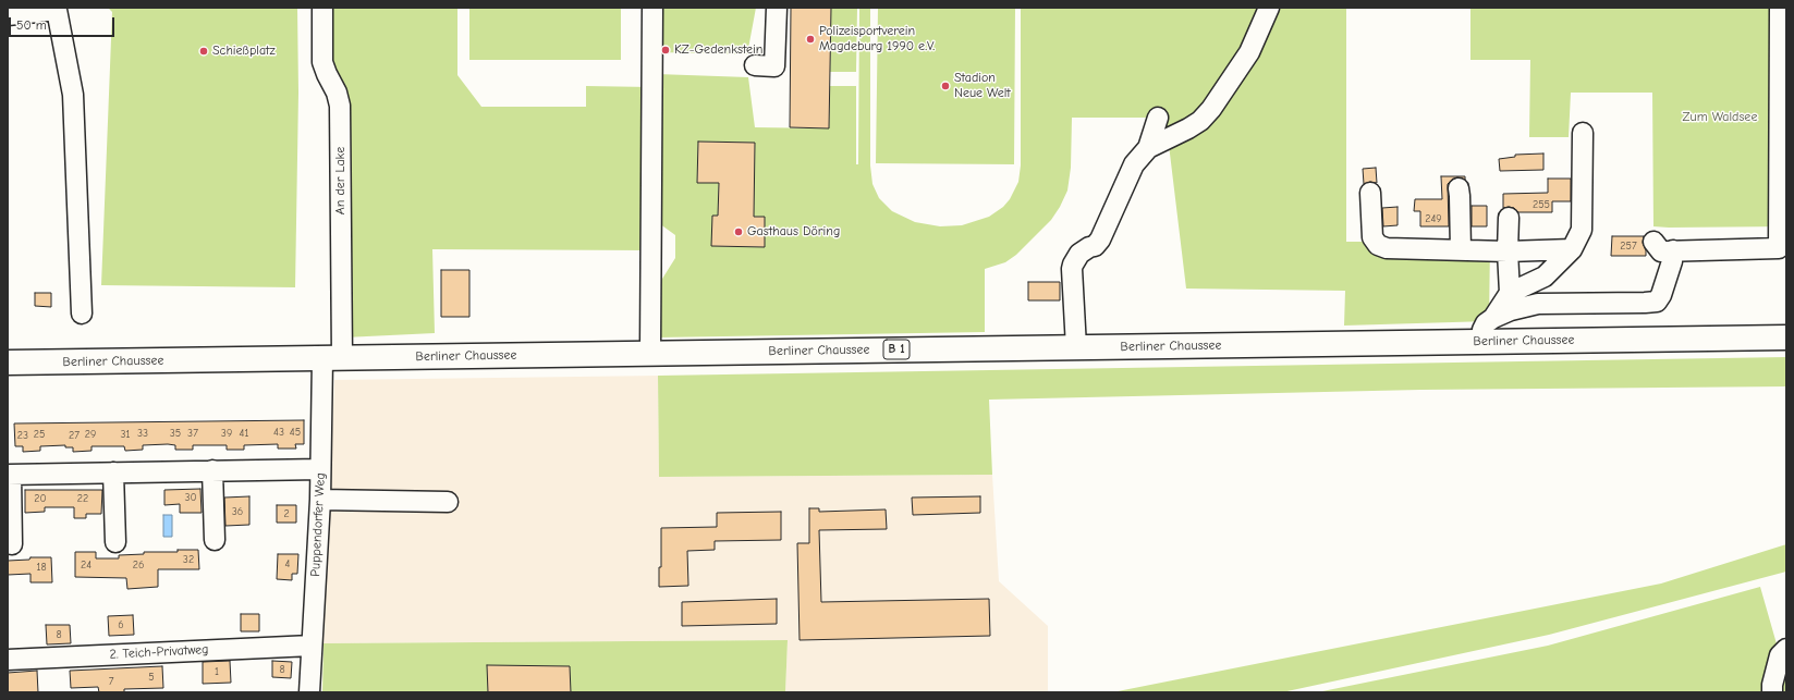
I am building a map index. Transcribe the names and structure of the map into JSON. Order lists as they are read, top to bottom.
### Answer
{
  "streets": {
    "main road": ["Berliner Chaussee", "B 1"],
    "street": ["An der Lake", "Puppendorfer Weg", "2. Teich-Privatweg"]
  },
  "crossings": [
    ["An der Lake", "Berliner Chaussee"],
    ["An der Lake", "Puppendorfer Weg"],
    ["Berliner Chaussee", "Puppendorfer Weg"],
    ["Puppendorfer Weg", "2. Teich-Privatweg"]
  ],
  "parks": ["Zum Waldsee"],
  "places": [
    "Polizeisportverein Magdeburg 1990 e.V.",
    "KZ-Gedenkstein",
    "Schießplatz",
    "Stadion Neue Welt",
    "Gasthaus Döring"
  ],
  "house_numbers": [
    "255",
    "249",
    "257",
    "43",
    "45",
    "33",
    "35",
    "37",
    "39",
    "41",
    "25",
    "29",
    "31",
    "23",
    "27",
    "30",
    "20",
    "22",
    "36",
    "2",
    "32",
    "4",
    "24",
    "26",
    "18",
    "6",
    "8",
    "8",
    "1",
    "5",
    "7"
  ],
  "scale_bar": "50 m"
}
